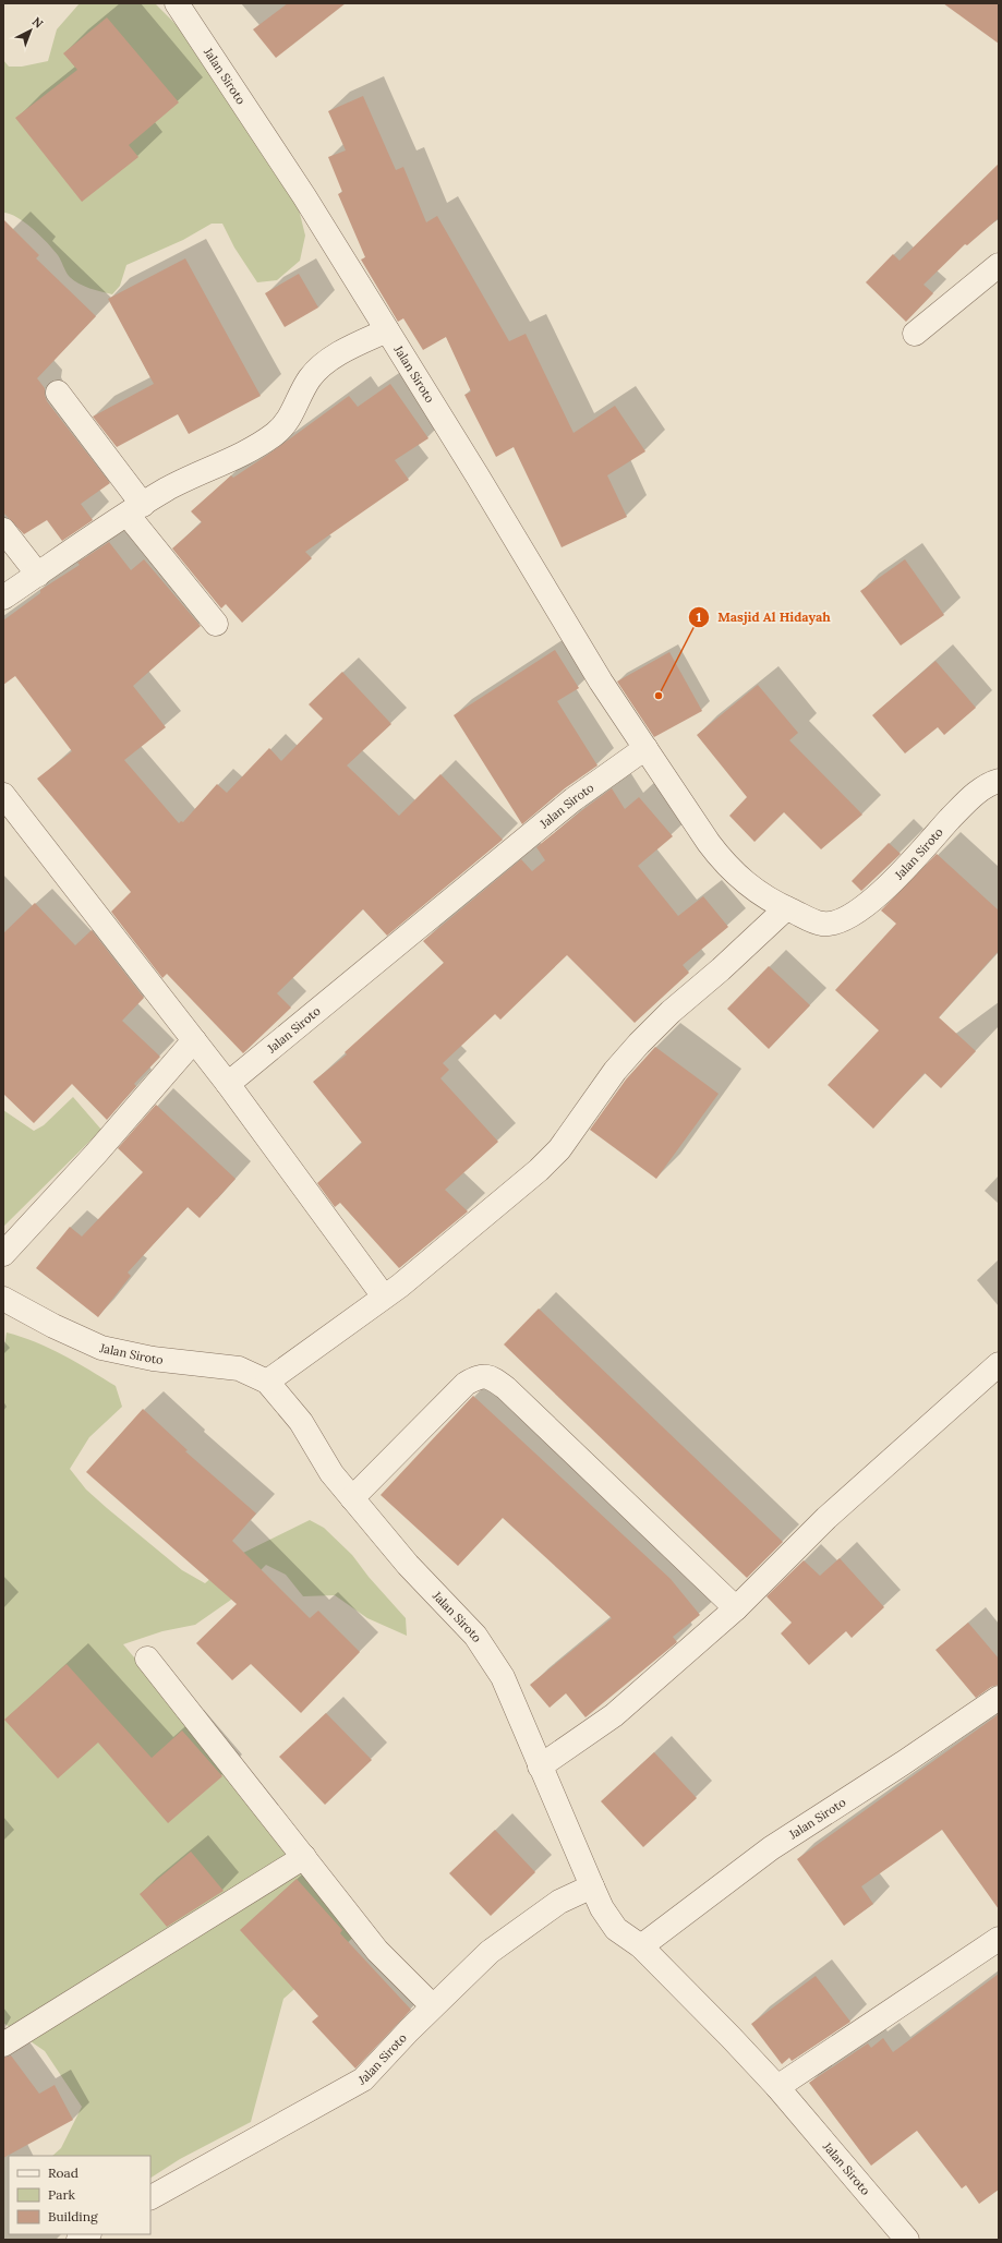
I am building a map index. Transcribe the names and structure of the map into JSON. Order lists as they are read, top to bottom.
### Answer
{
  "streets": {
    "street": ["Jalan Siroto"]
  },
  "places": ["Masjid Al Hidayah"],
  "legend": ["Road", "Park", "Building"],
  "north": "top right"
}
